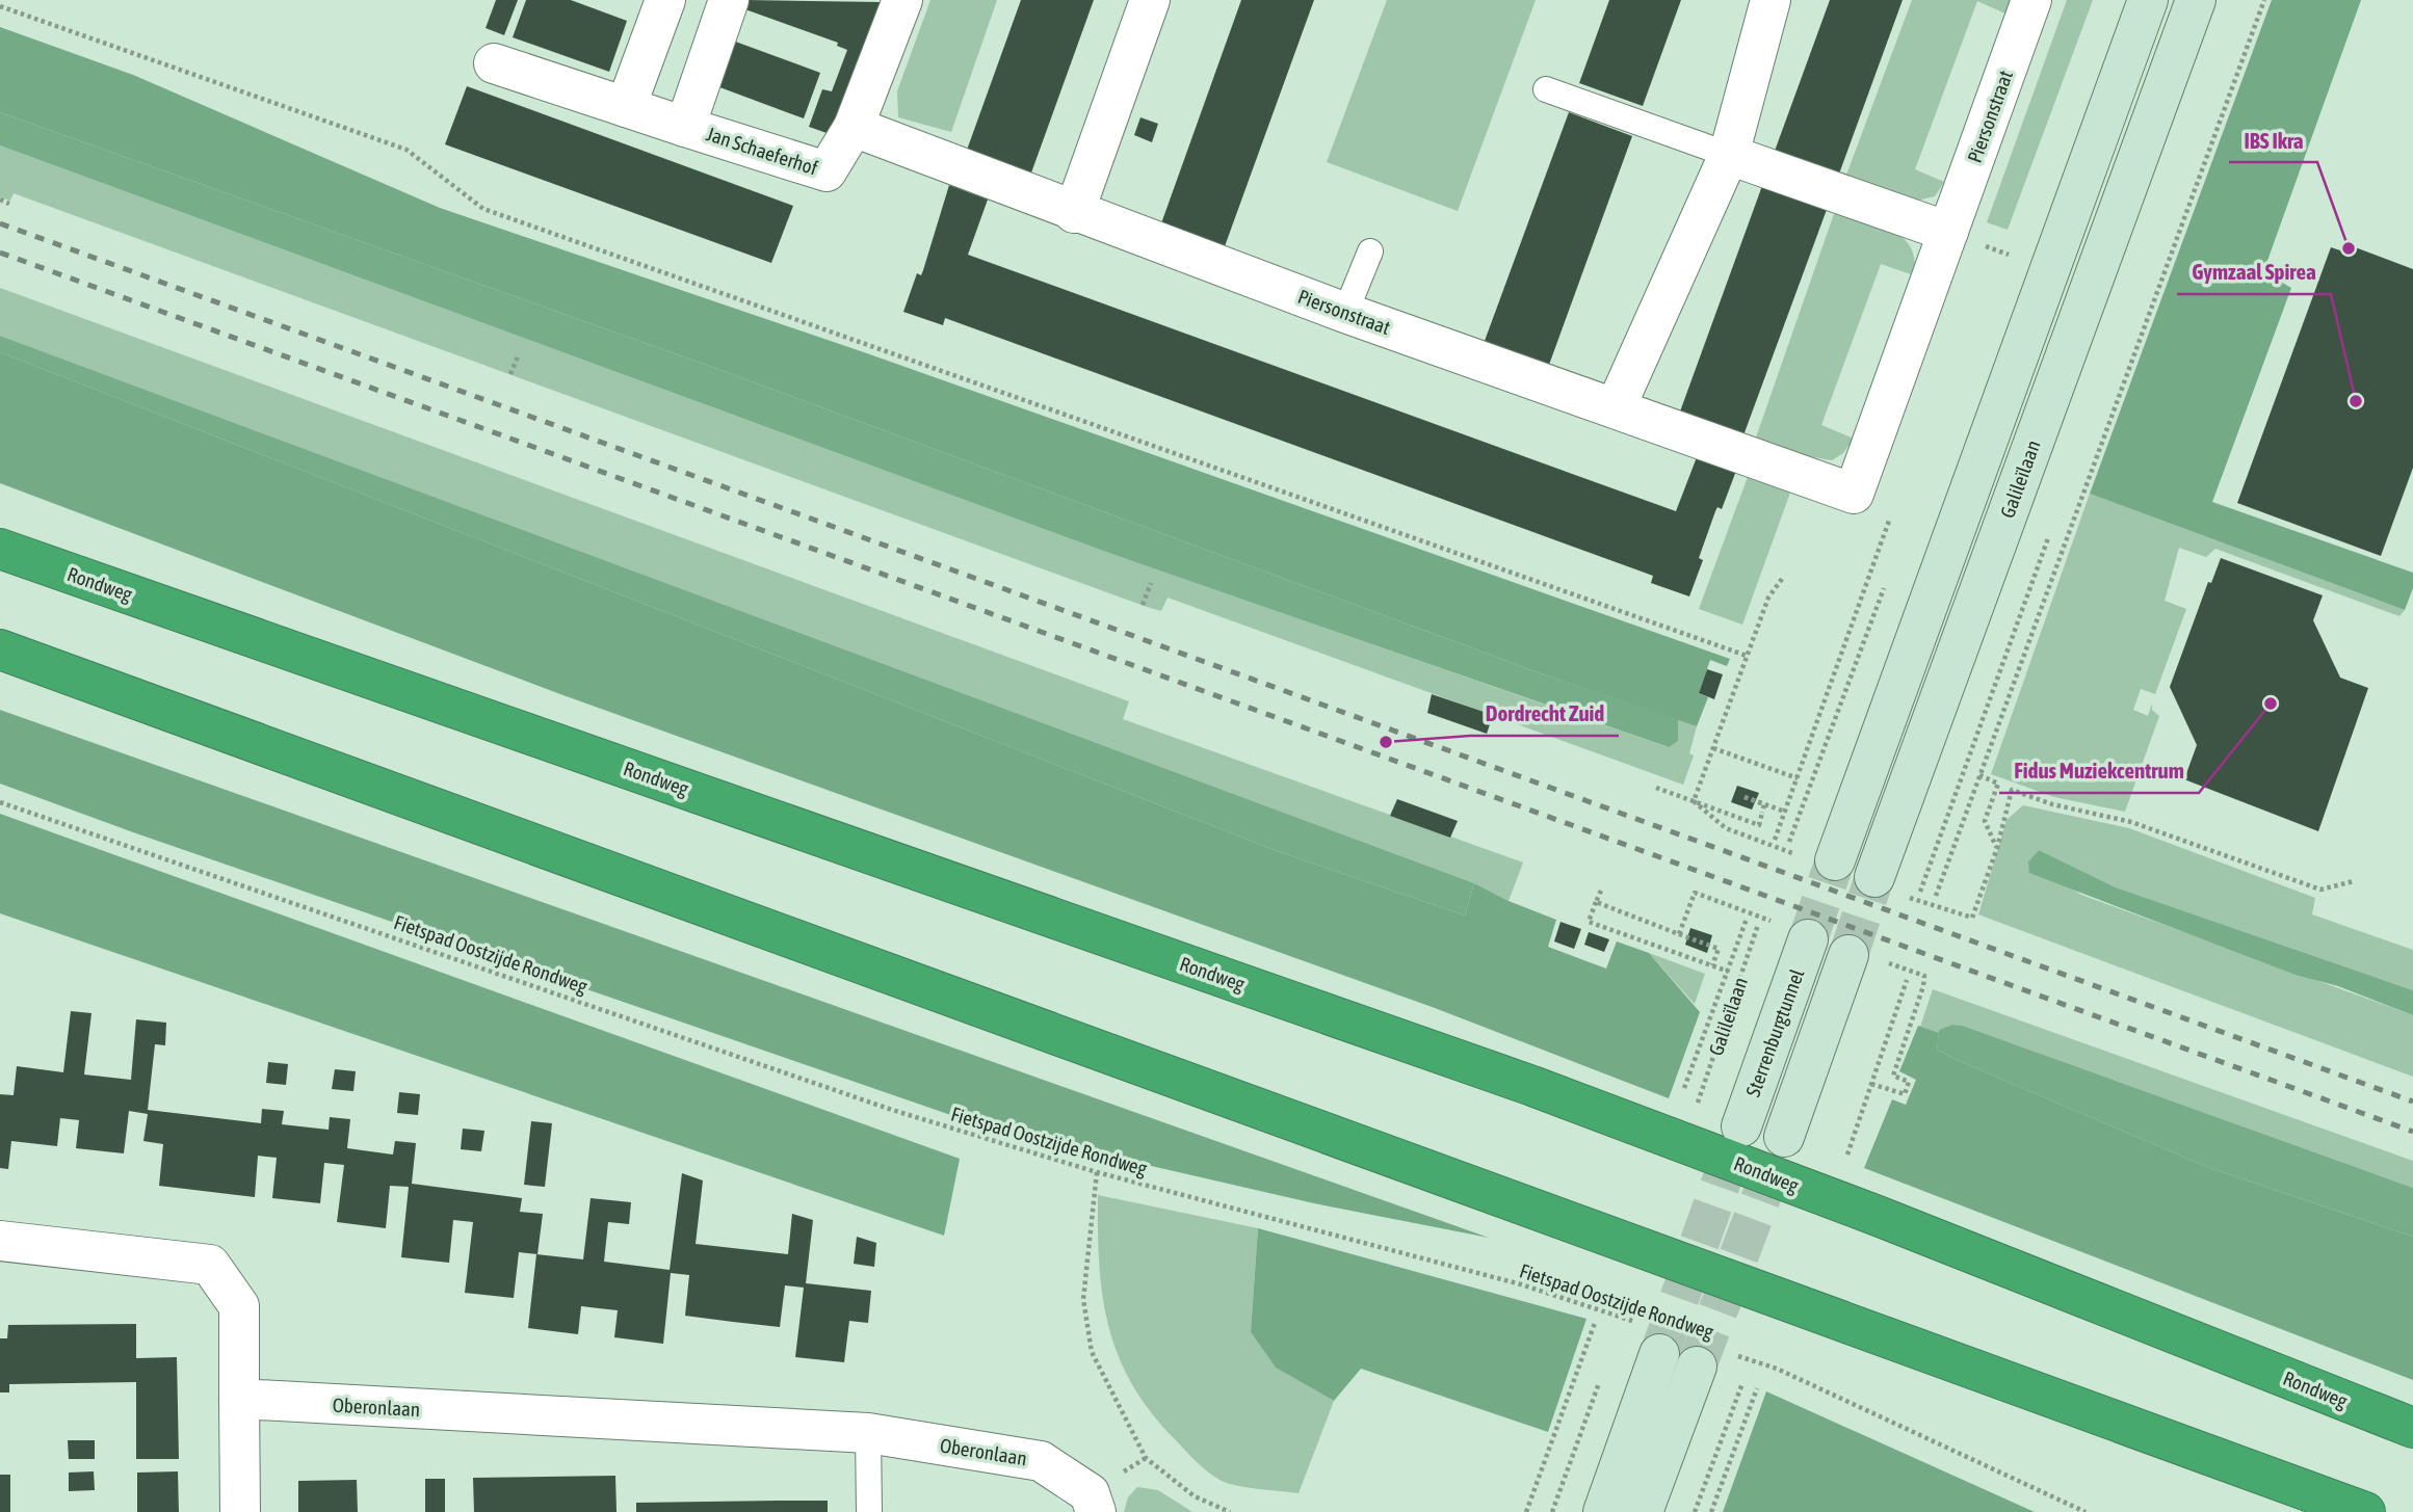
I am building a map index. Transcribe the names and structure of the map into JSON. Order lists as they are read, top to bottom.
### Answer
{
  "streets": {
    "highway": ["Rondweg"],
    "street": [
      "Piersonstraat",
      "Jan Schaeferhof",
      "Galileïlaan",
      "Sterrenburgtunnel",
      "Oberonlaan"
    ],
    "path": ["Fietspad Oostzijde Rondweg"]
  },
  "crossings": [
    ["Piersonstraat", "Jan Schaeferhof"]
  ],
  "places": [
    "IBS Ikra",
    "Gymzaal Spirea",
    "Fidus Muziekcentrum",
    "Dordrecht Zuid"
  ]
}
